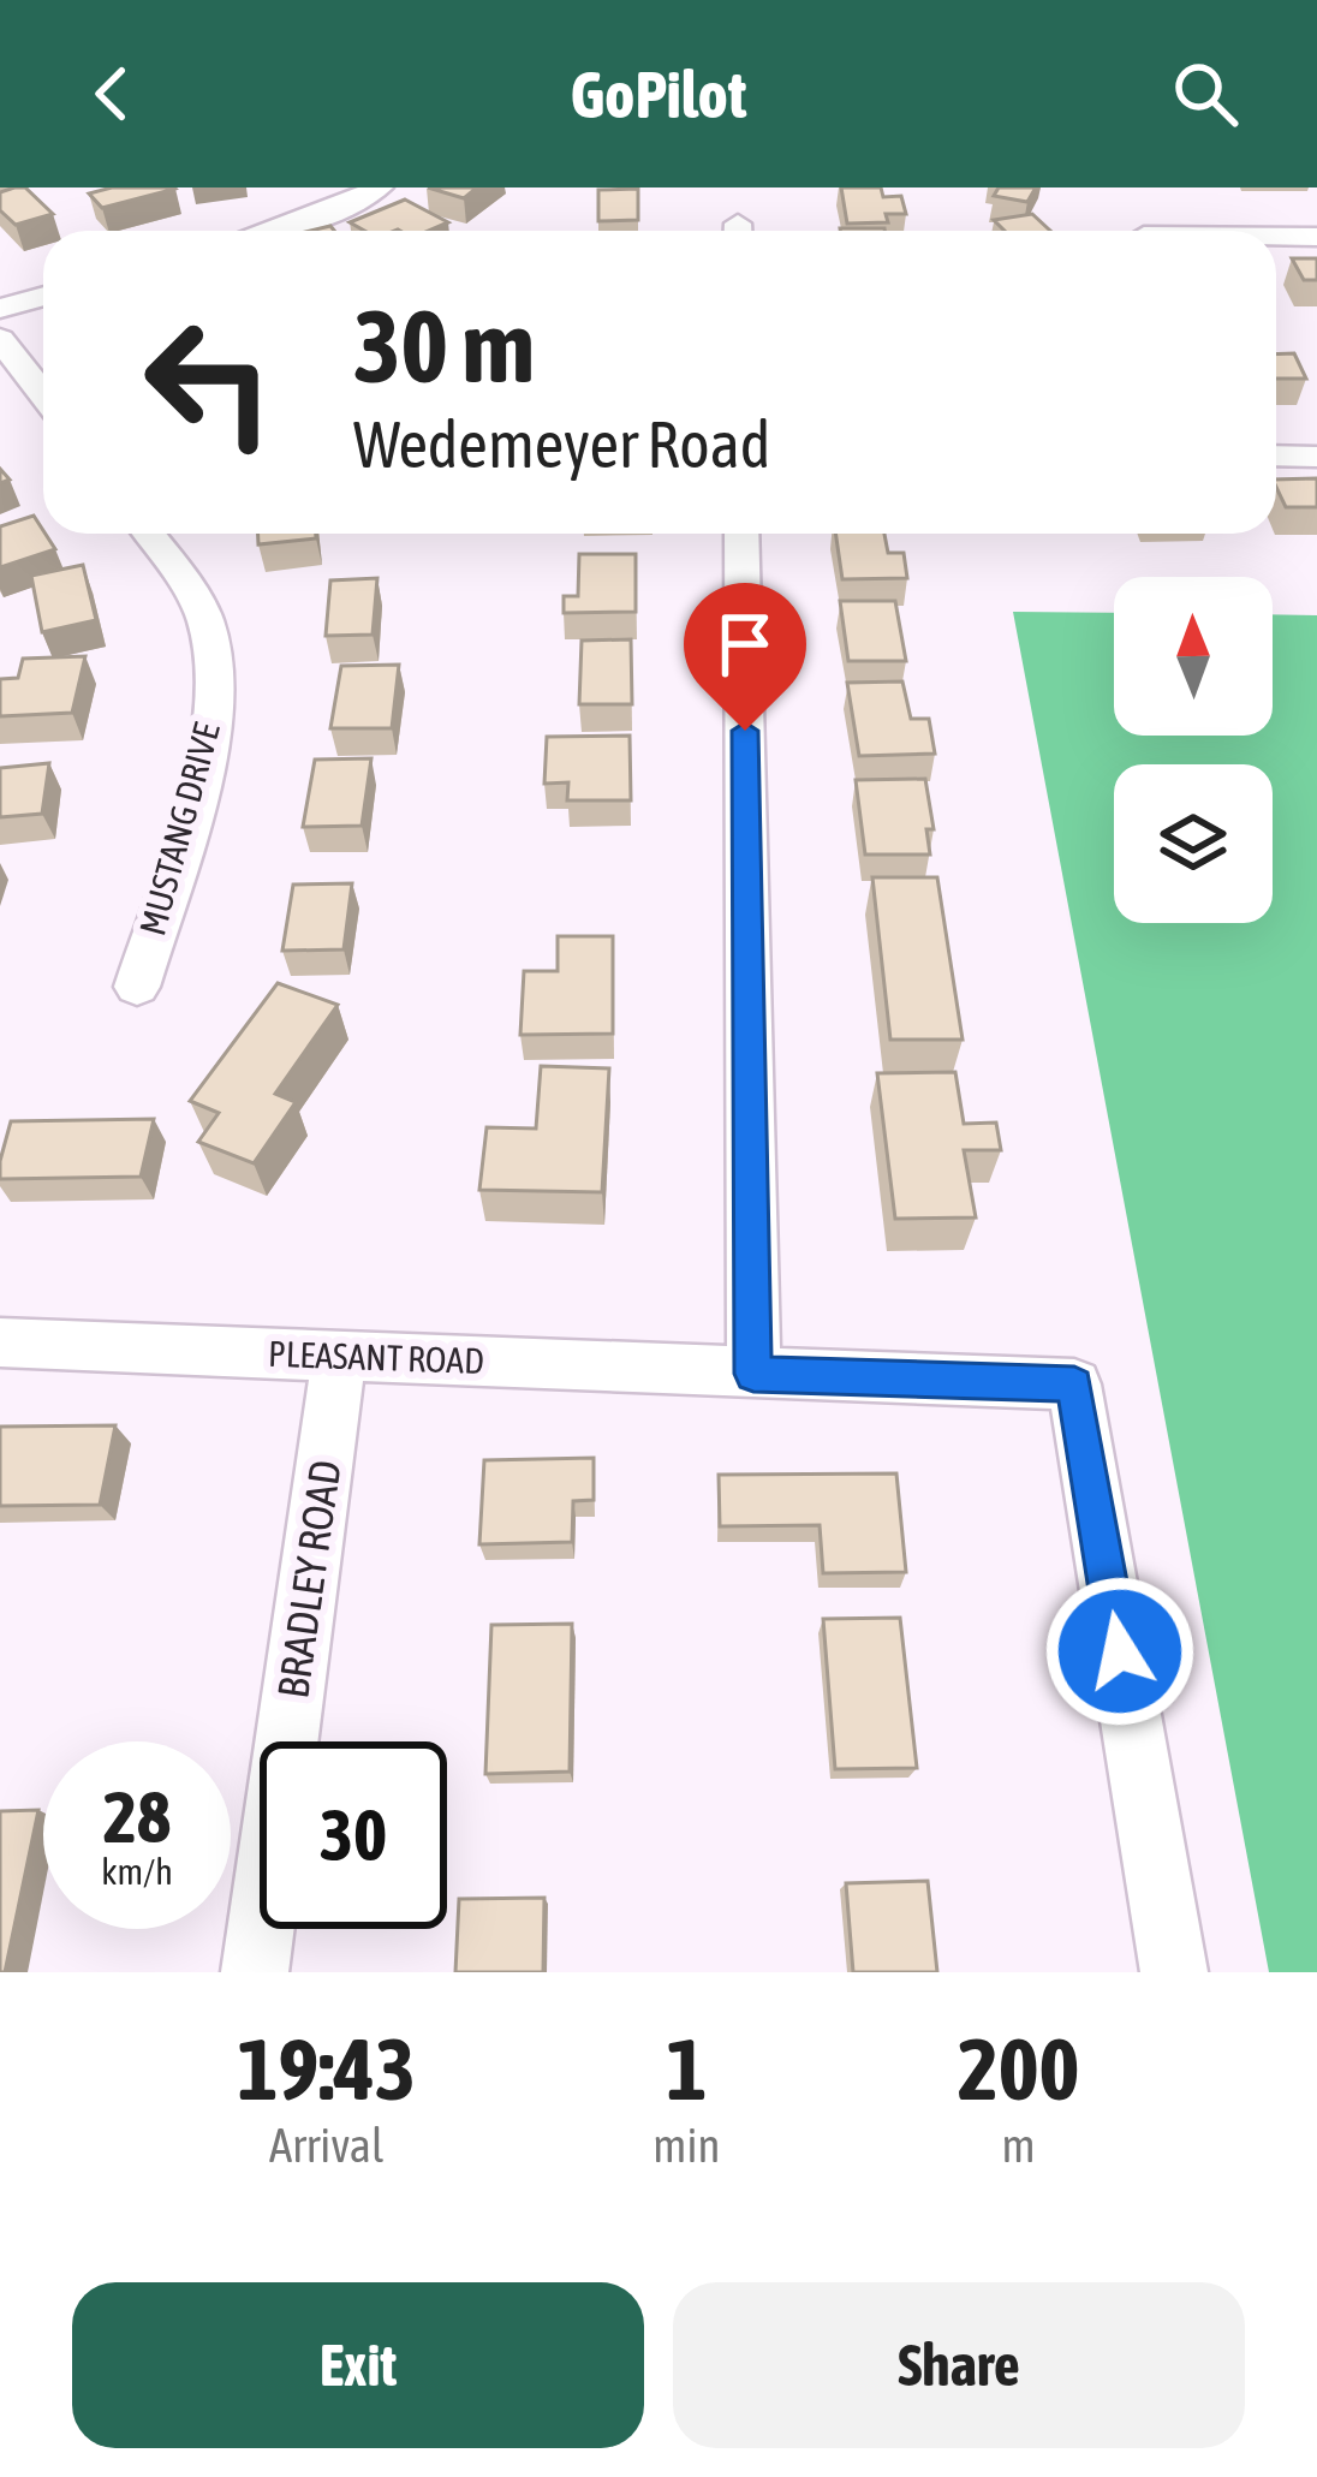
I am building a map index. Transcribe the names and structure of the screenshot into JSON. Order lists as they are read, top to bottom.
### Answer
{
  "streets": {
    "street": ["MUSTANG DRIVE", "PLEASANT ROAD", "BRADLEY ROAD"]
  },
  "crossings": [
    ["PLEASANT ROAD", "BRADLEY ROAD"]
  ],
  "north": "top",
  "page": {
    "header": "GoPilot",
    "turn": ["30 m", "Wedemeyer Road"],
    "speed": "28 km/h",
    "limit": "30",
    "eta": [
      "19:43",
      "Arrival",
      "1",
      "min",
      "200",
      "m"
    ],
    "buttons": ["Exit", "Share"]
  }
}
